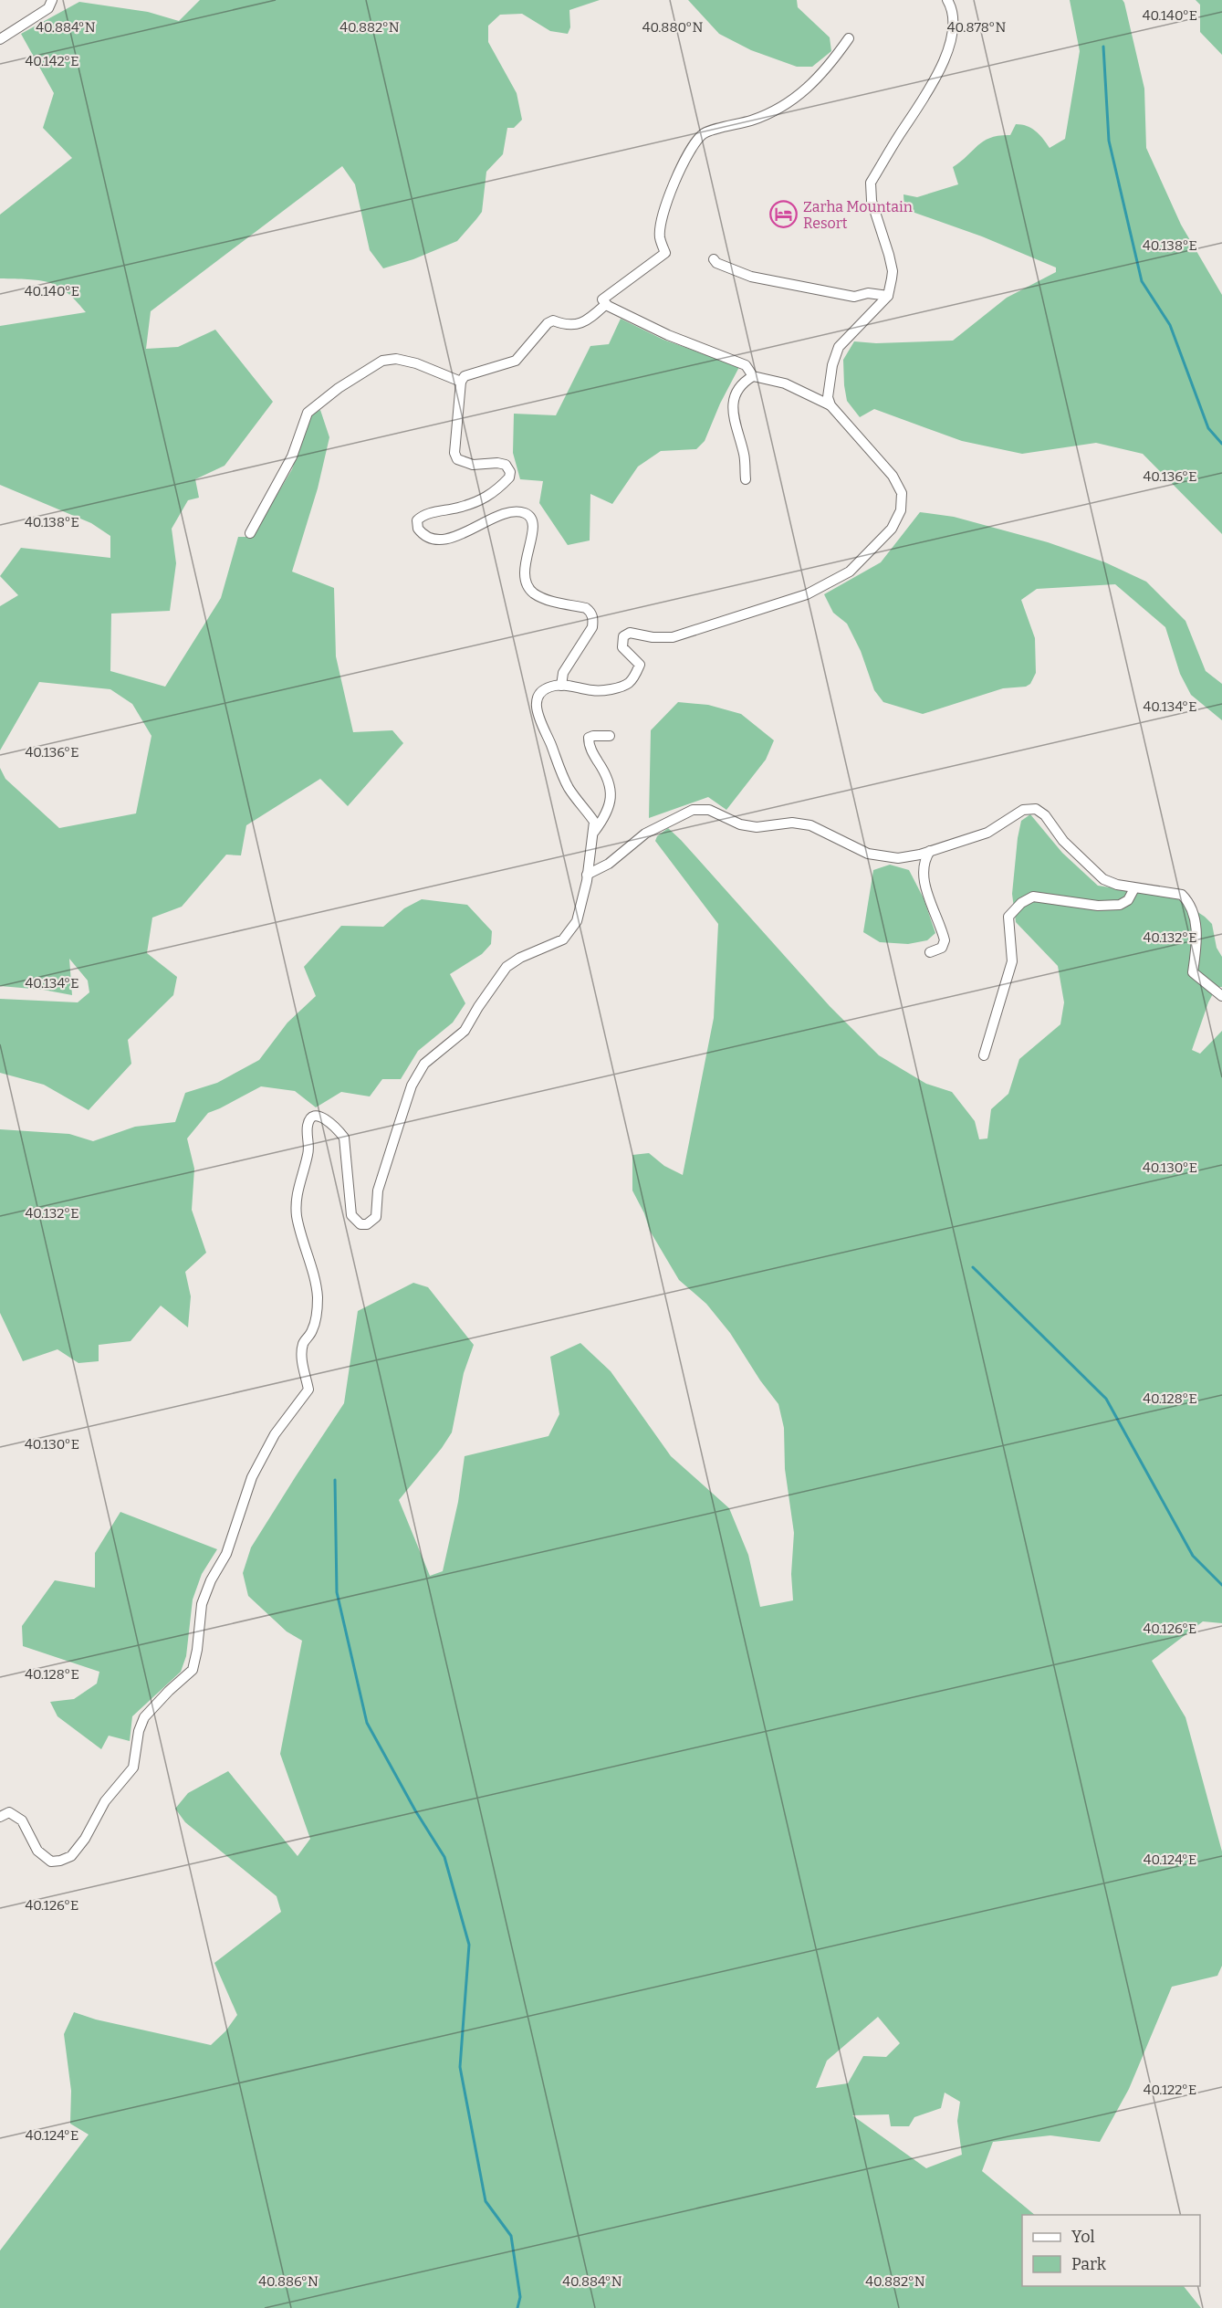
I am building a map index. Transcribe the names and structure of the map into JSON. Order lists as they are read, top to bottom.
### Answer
{
  "places": {
    "hotel": ["Zarha Mountain Resort"]
  },
  "legend": ["Yol", "Park"],
  "coordinates": [
    "40.140°E",
    "40.884°N",
    "40.882°N",
    "40.880°N",
    "40.878°N",
    "40.142°E",
    "40.138°E",
    "40.136°E",
    "40.134°E",
    "40.132°E",
    "40.130°E",
    "40.128°E",
    "40.126°E",
    "40.124°E",
    "40.122°E",
    "40.886°N"
  ]
}
